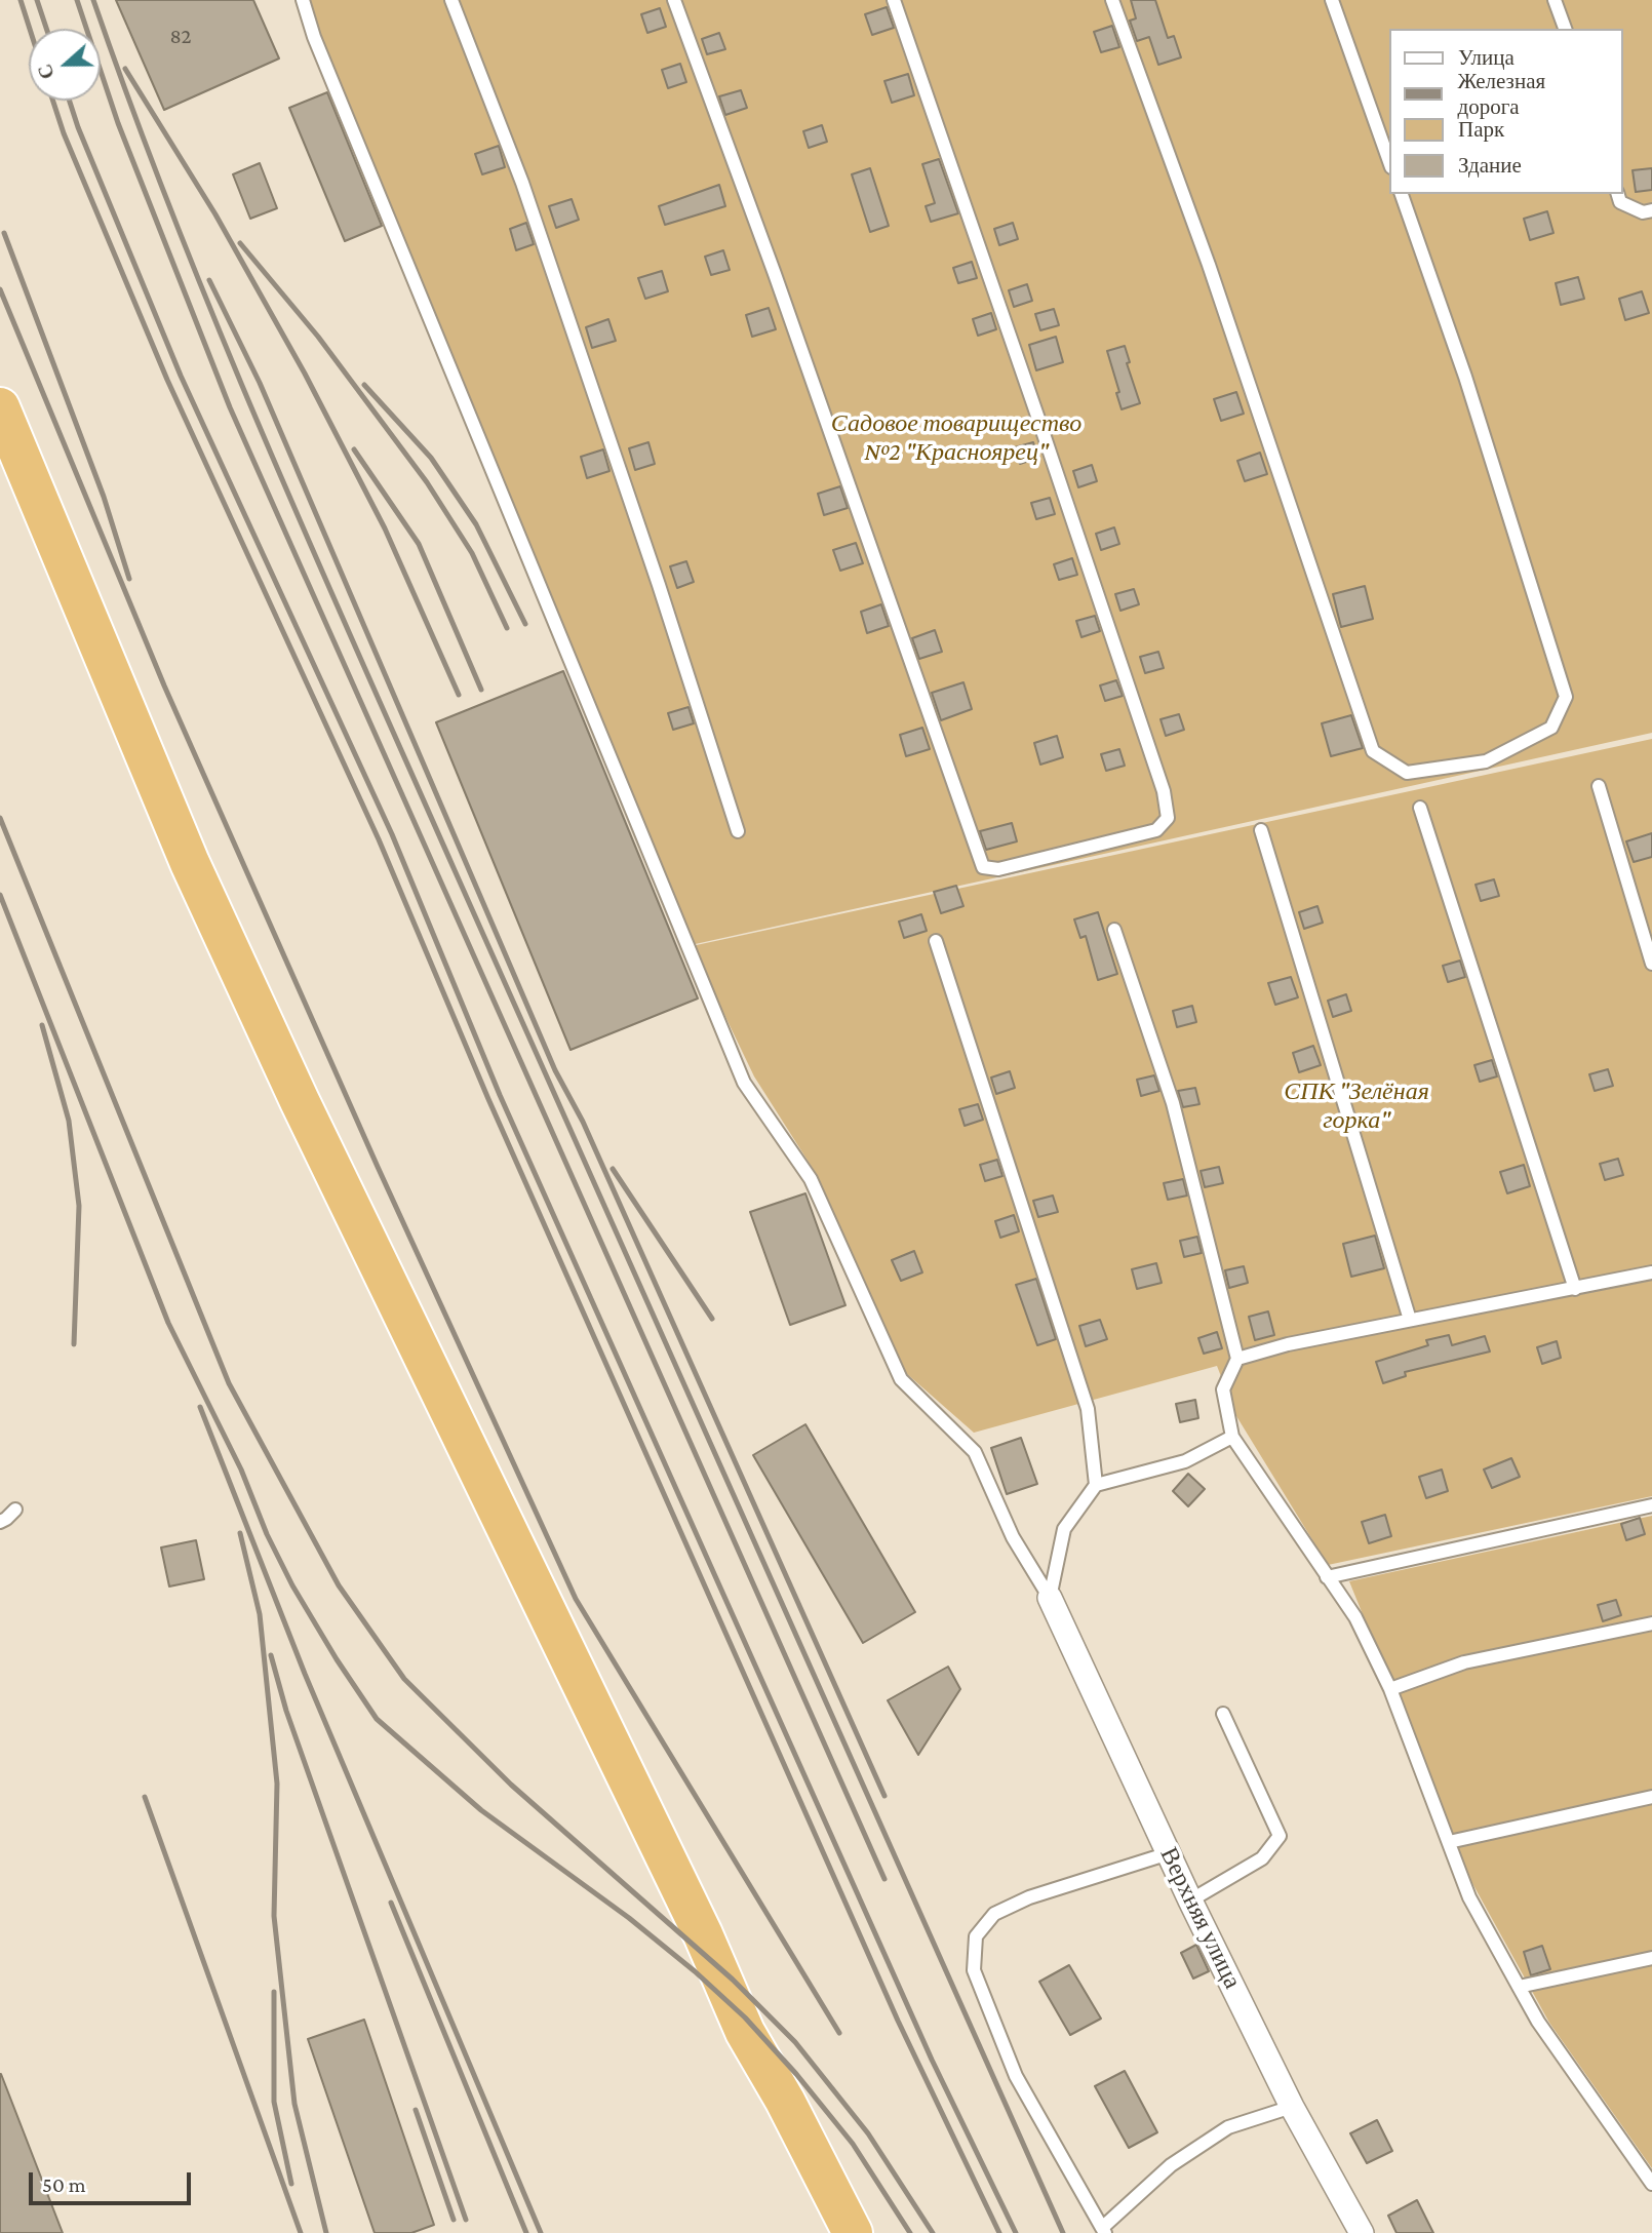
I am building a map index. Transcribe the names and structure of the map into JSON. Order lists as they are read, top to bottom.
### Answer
{
  "streets": {
    "street": ["Верхняя улица"]
  },
  "parks": ["Садовое товарищество №2 \"Красноярец\"", "СПК \"Зелёная горка\""],
  "house_numbers": ["82"],
  "legend": [
    "Улица",
    "Железная дорога",
    "Парк",
    "Здание"
  ],
  "scale_bar": "50 m",
  "north": "left"
}
